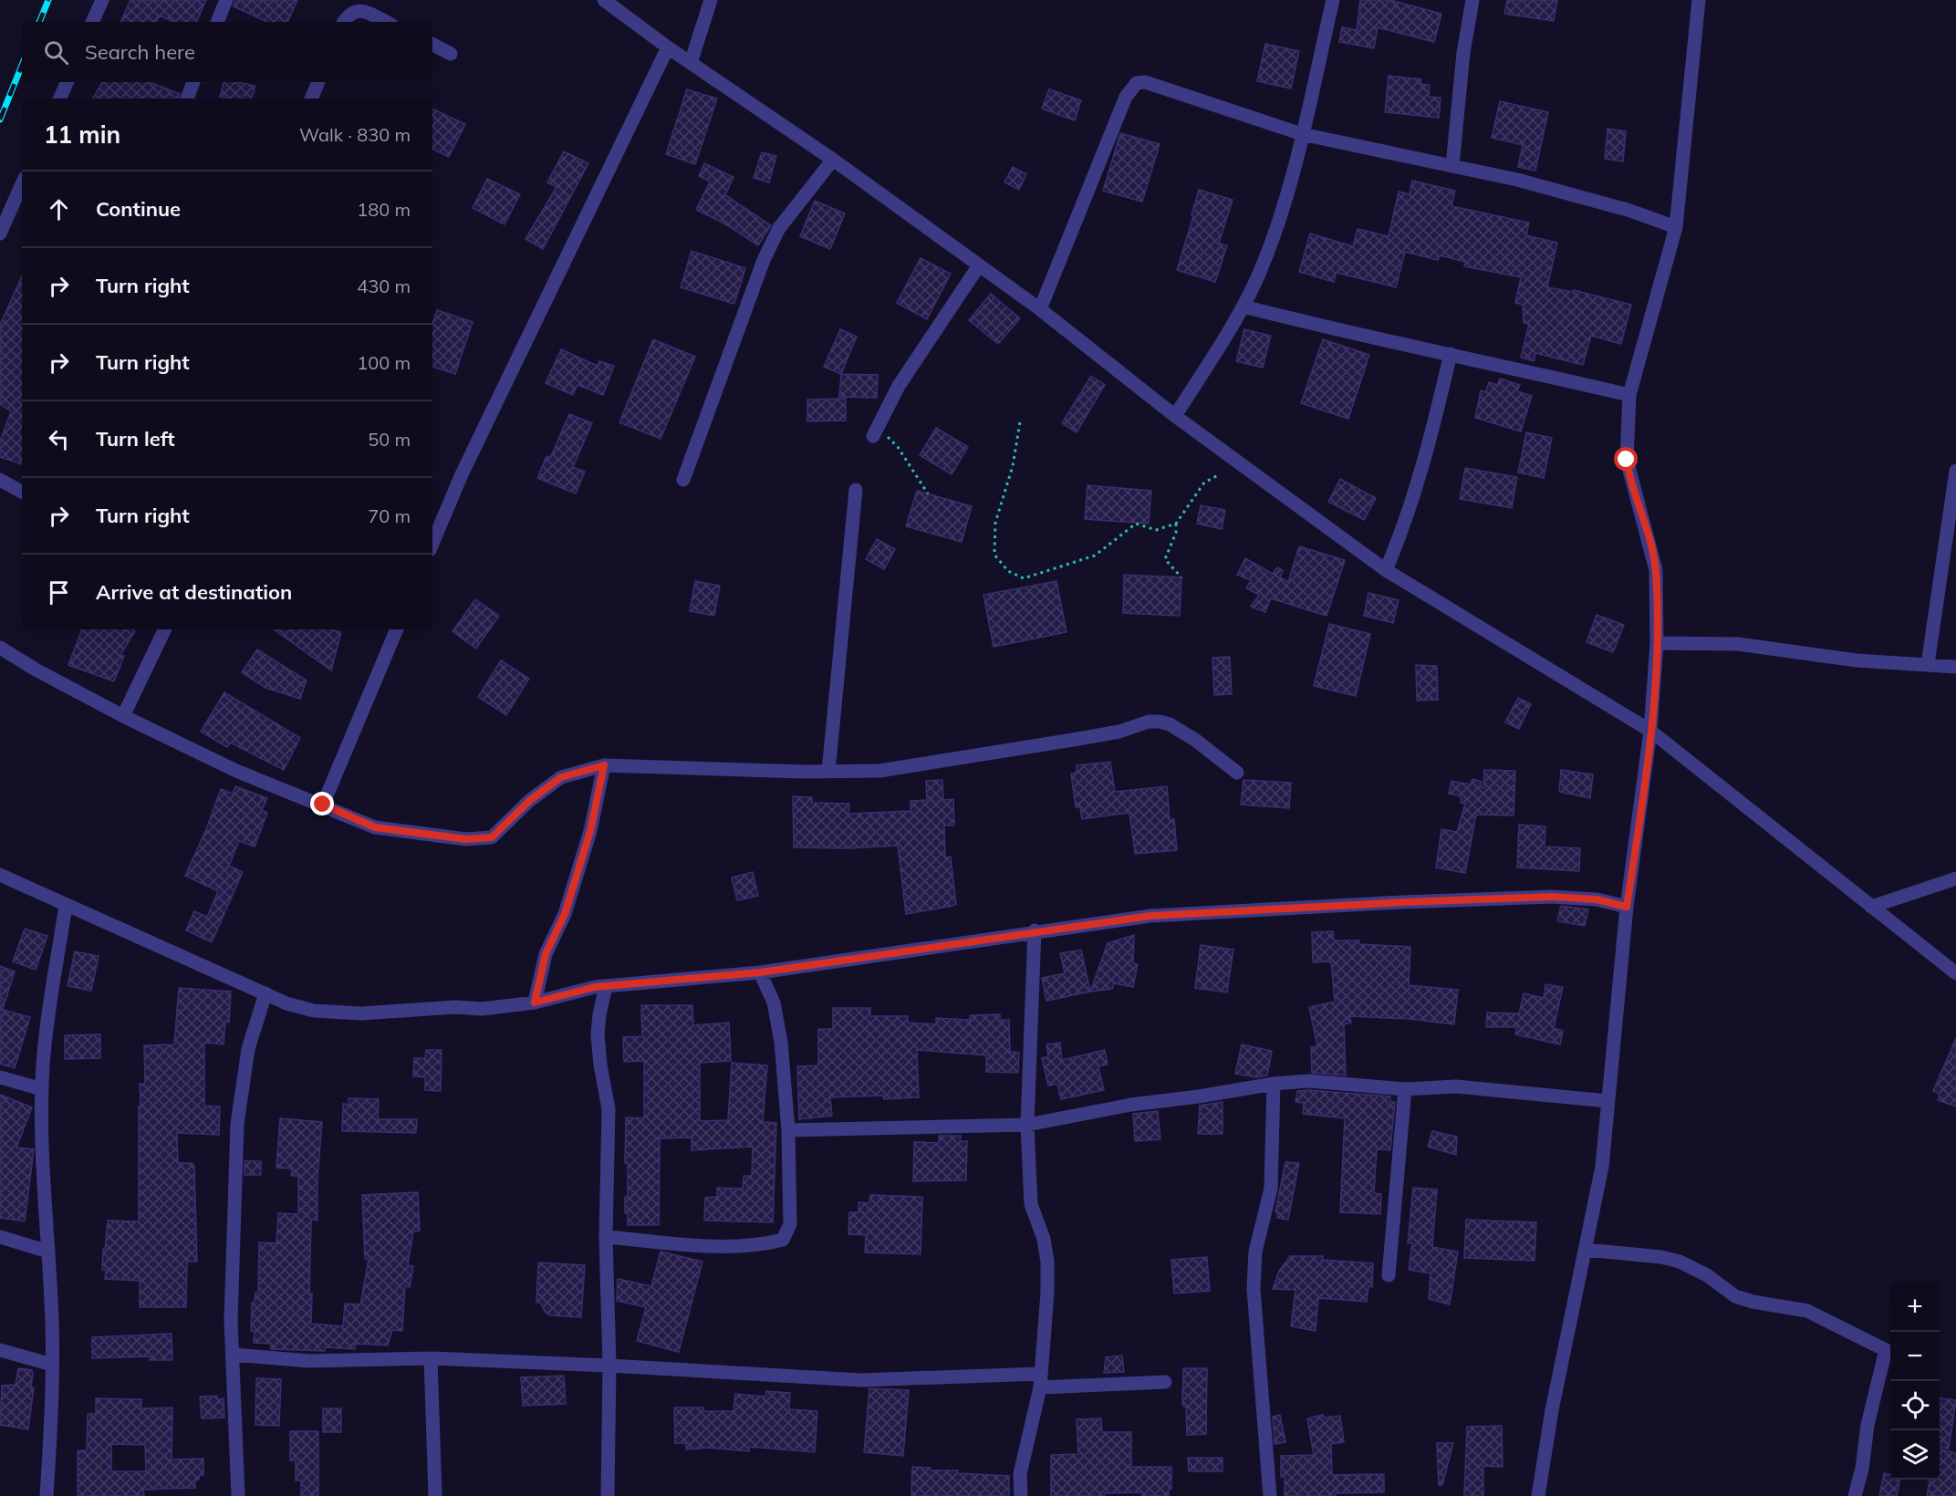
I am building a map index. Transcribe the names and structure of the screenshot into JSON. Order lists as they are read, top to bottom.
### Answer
{
  "page": {
    "search": "Search here",
    "heading": ["11 min", "Walk · 830 m"],
    "list": [
      ["Continue", "180 m"],
      ["Turn right", "430 m"],
      ["Turn right", "100 m"],
      ["Turn left", "50 m"],
      ["Turn right", "70 m"],
      "Arrive at destination"
    ],
    "map_buttons": ["+", "−"]
  }
}
